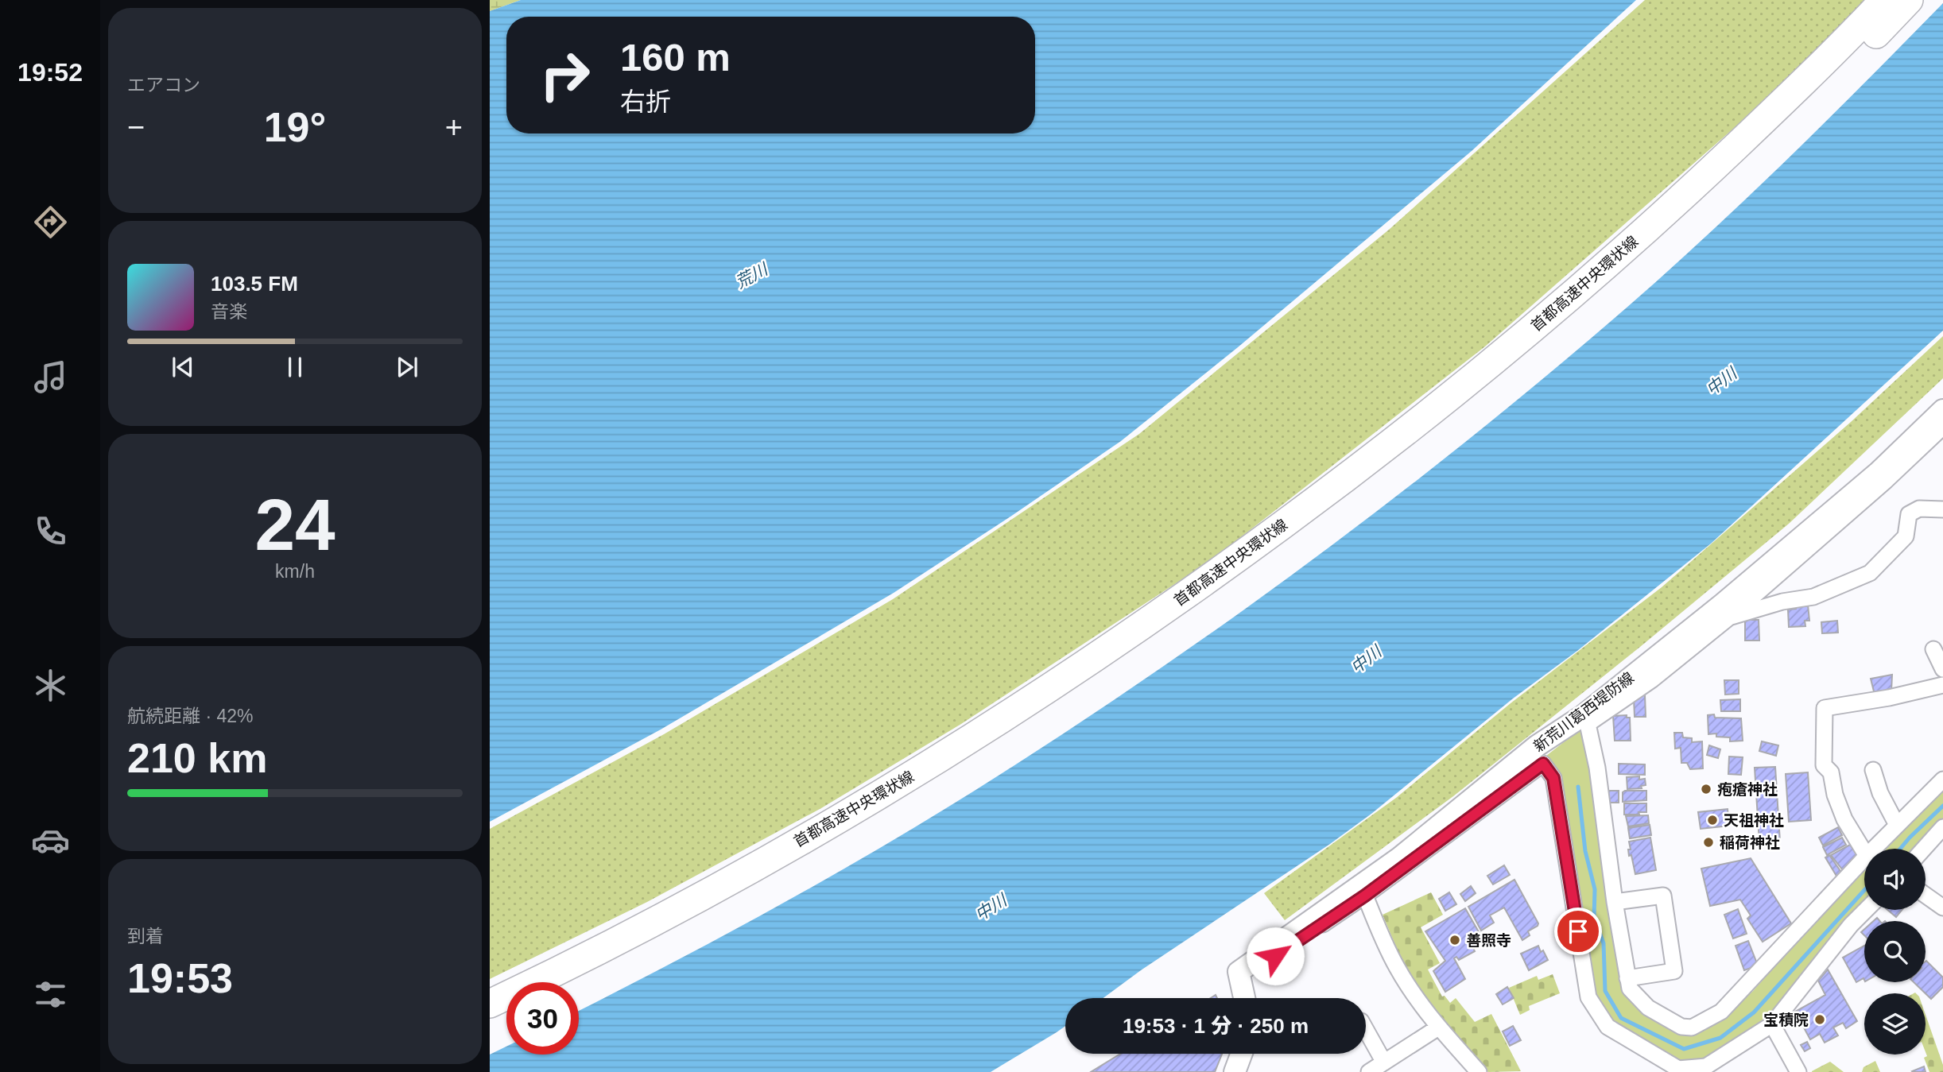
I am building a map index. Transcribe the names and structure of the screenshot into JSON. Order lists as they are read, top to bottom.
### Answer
{
  "streets": {
    "highway": ["首都高速中央環状線"],
    "main road": ["新荒川葛西堤防線"]
  },
  "water": ["荒川", "中川"],
  "places": [
    "疱瘡神社",
    "天祖神社",
    "稲荷神社",
    "善照寺",
    "宝積院"
  ],
  "page": {
    "tabs": "19:52",
    "tile": [
      "エアコン",
      ["24", "km/h"],
      ["航続距離 · 42%", "210 km"],
      ["到着", "19:53"]
    ],
    "turn": ["160 m", "右折"],
    "heat": ["−", "19°", "+"],
    "song": ["103.5 FM", "音楽"],
    "limit": "30",
    "trip": "19:53 · 1 分 · 250 m"
  }
}
